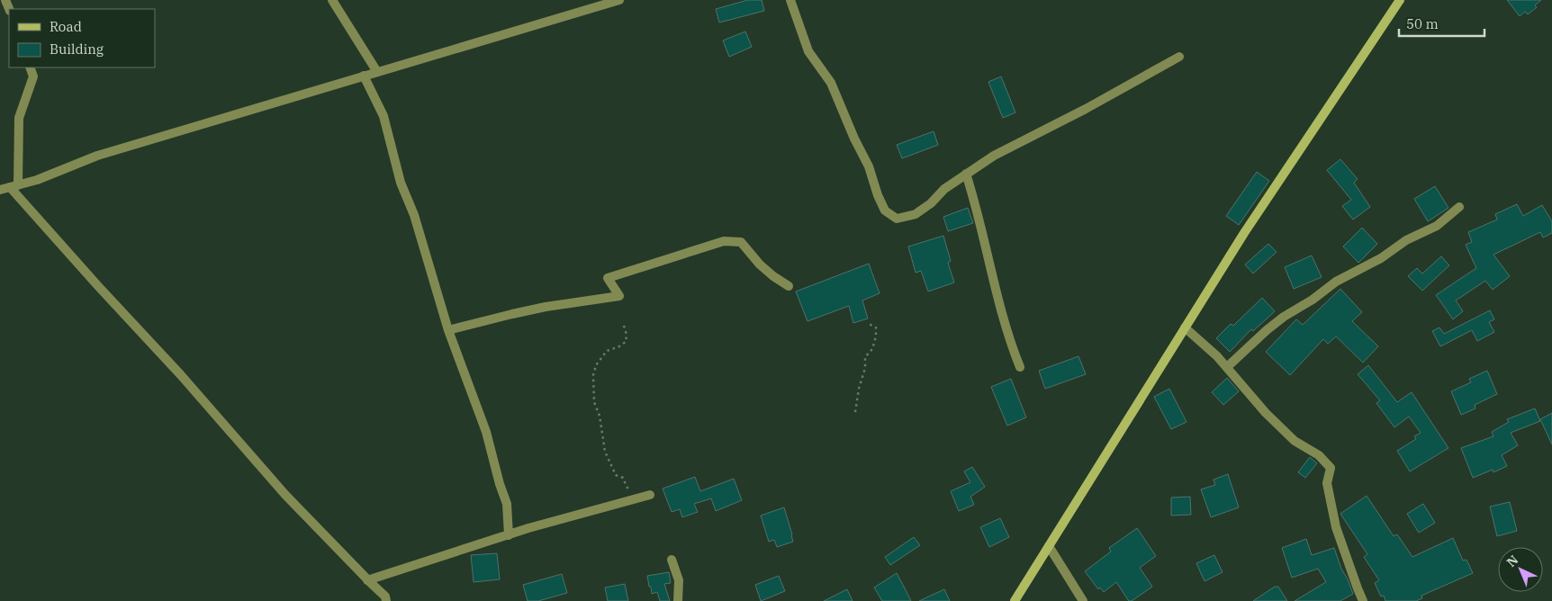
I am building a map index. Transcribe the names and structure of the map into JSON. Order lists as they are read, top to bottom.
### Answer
{
  "legend": ["Road", "Building"],
  "scale_bar": "50 m",
  "north": "top left"
}
